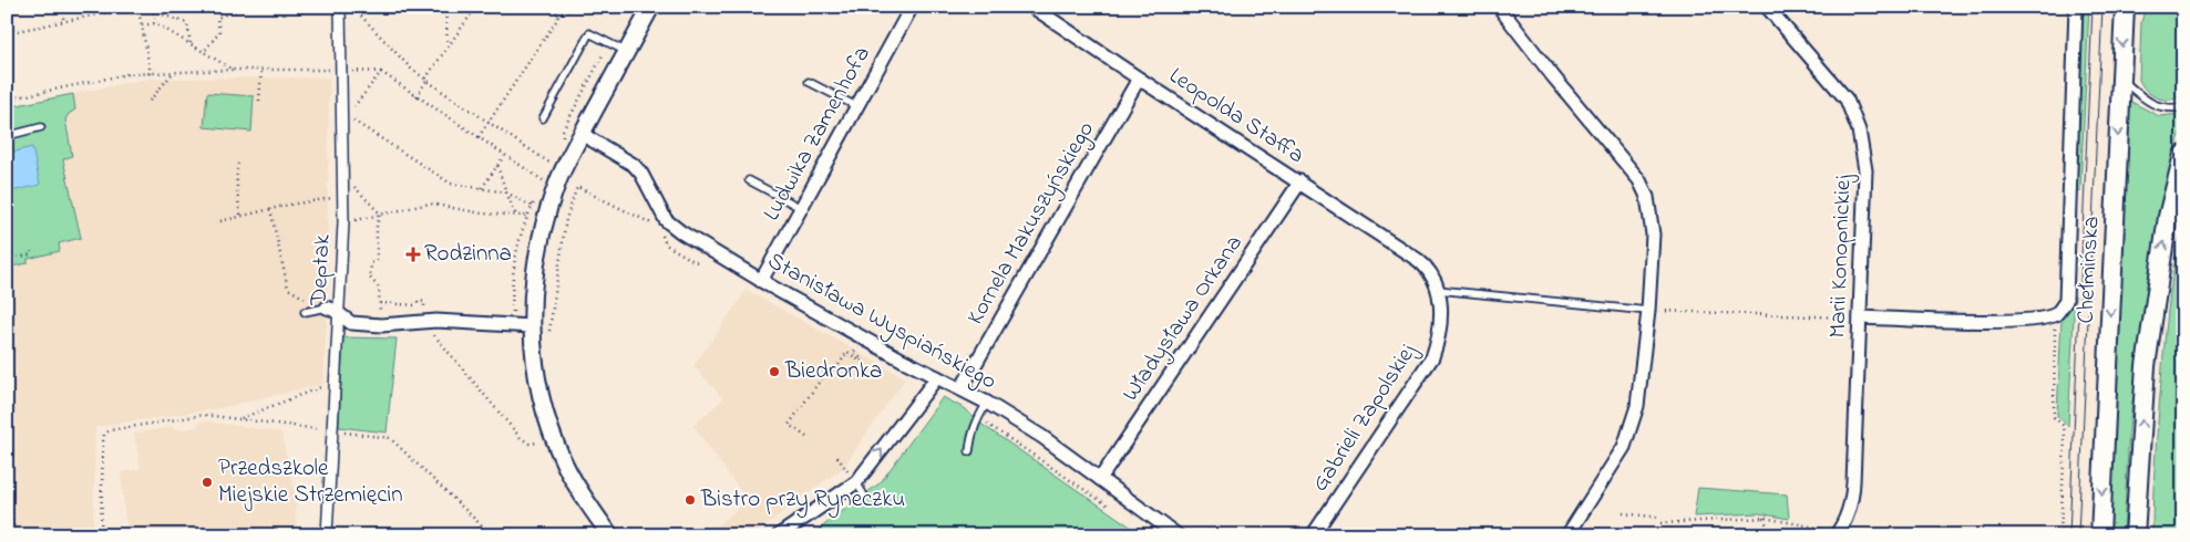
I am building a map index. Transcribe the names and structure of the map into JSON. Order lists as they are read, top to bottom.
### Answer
{
  "streets": {
    "main road": ["Chełmińska"],
    "street": [
      "Leopolda Staffa",
      "Ludwika Zamenhofa",
      "Kornela Makuszyńskiego",
      "Marii Konopnickiej",
      "Deptak",
      "Władysława Orkana",
      "Stanisława Wyspiańskiego",
      "Gabrieli Zapolskiej"
    ]
  },
  "crossings": [
    ["Leopolda Staffa", "Kornela Makuszyńskiego"],
    ["Leopolda Staffa", "Władysława Orkana"],
    ["Leopolda Staffa", "Gabrieli Zapolskiej"],
    ["Ludwika Zamenhofa", "Stanisława Wyspiańskiego"],
    ["Kornela Makuszyńskiego", "Stanisława Wyspiańskiego"],
    ["Marii Konopnickiej", "Chełmińska"],
    ["Władysława Orkana", "Stanisława Wyspiańskiego"]
  ],
  "places": {
    "health": ["Rodzinna"],
    "other": ["Biedronka", "Przedszkole Miejskie Strzemięcin", "Bistro przy Ryneczku"]
  }
}
